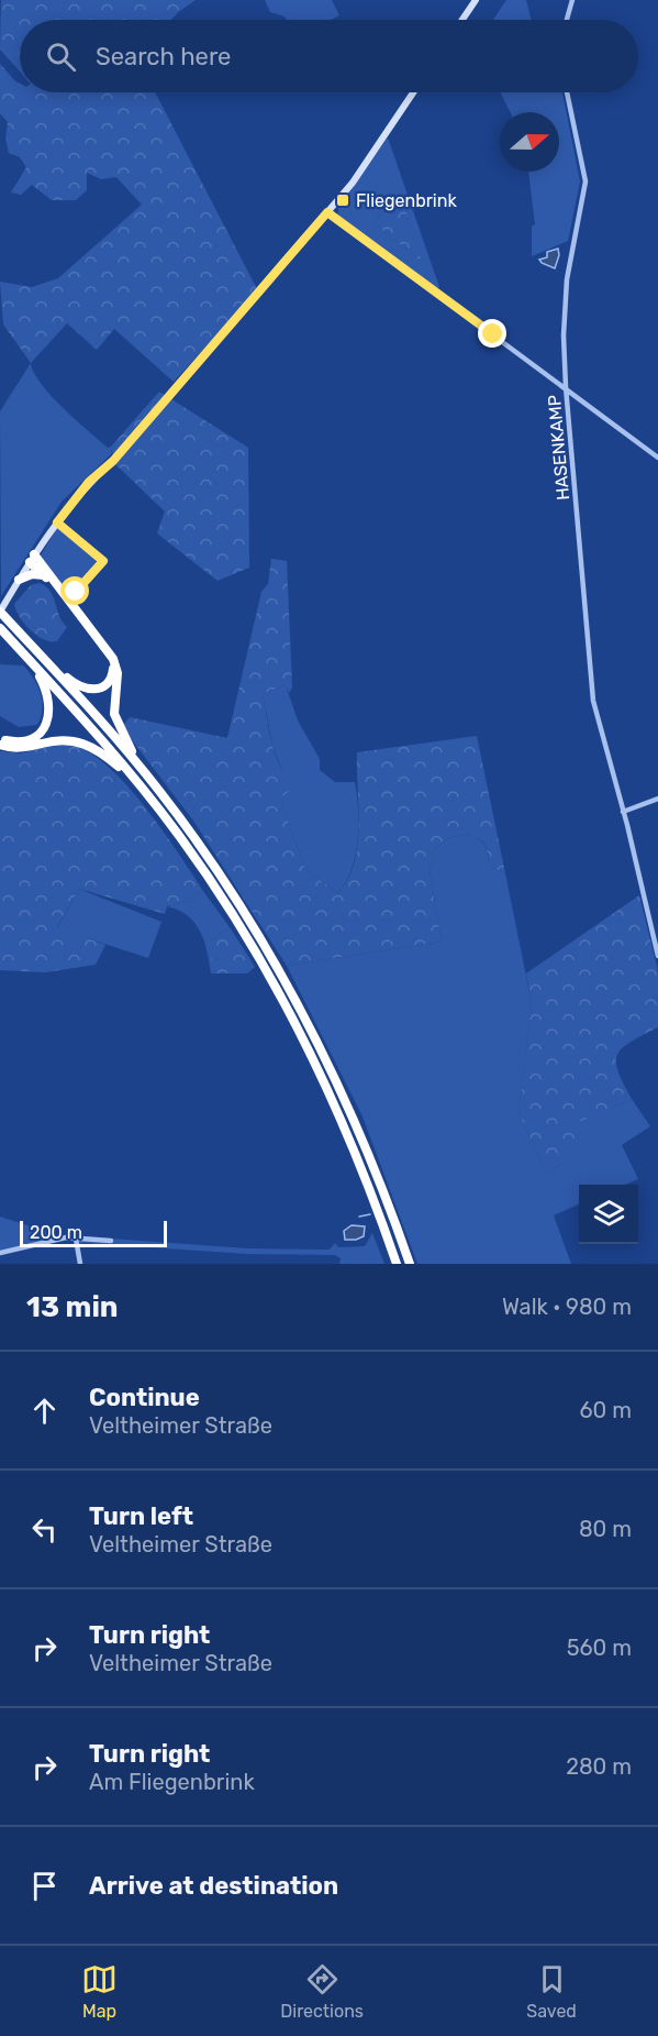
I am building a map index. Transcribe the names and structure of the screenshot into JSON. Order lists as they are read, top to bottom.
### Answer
{
  "streets": {
    "street": ["HASENKAMP"]
  },
  "places": {
    "transit": ["Fliegenbrink"]
  },
  "scale_bar": "200 m",
  "north": "right",
  "page": {
    "search": "Search here",
    "scale": "200 m",
    "heading": ["13 min", "Walk · 980 m"],
    "list": [
      ["Continue", "Veltheimer Straße", "60 m"],
      ["Turn left", "Veltheimer Straße", "80 m"],
      ["Turn right", "Veltheimer Straße", "560 m"],
      ["Turn right", "Am Fliegenbrink", "280 m"],
      "Arrive at destination"
    ],
    "nav": ["Map", "Directions", "Saved"]
  }
}
